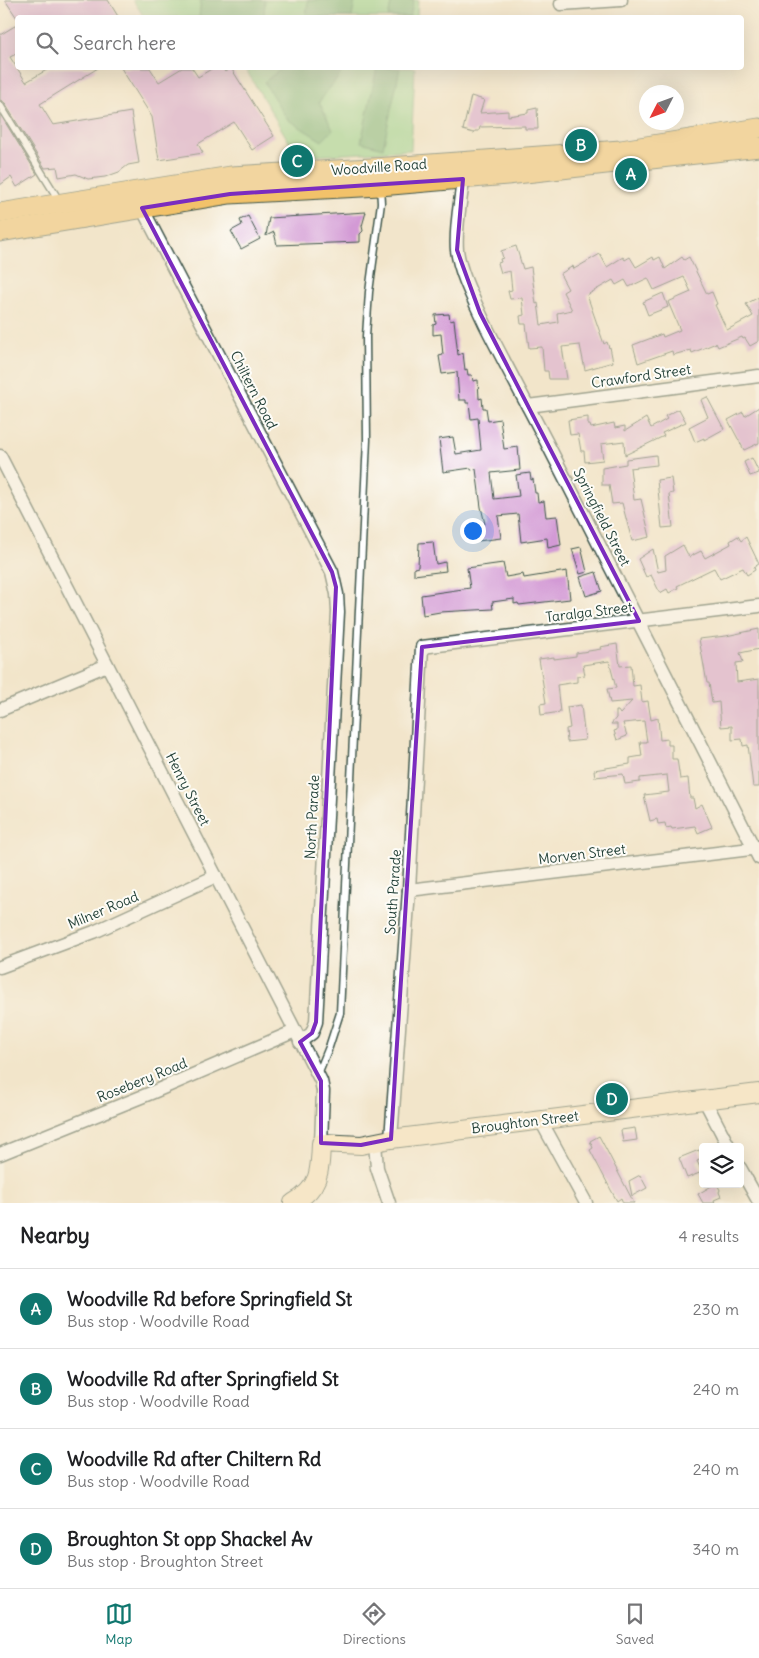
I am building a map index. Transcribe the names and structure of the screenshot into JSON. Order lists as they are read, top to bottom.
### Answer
{
  "streets": {
    "main road": ["Woodville Road"],
    "street": [
      "Crawford Street",
      "Chiltern Road",
      "Springfield Street",
      "Taralga Street",
      "Henry Street",
      "North Parade",
      "Morven Street",
      "South Parade",
      "Milner Road",
      "Rosebery Road",
      "Broughton Street"
    ]
  },
  "crossings": [
    ["Woodville Road", "Chiltern Road"],
    ["Woodville Road", "Springfield Street"],
    ["Crawford Street", "Springfield Street"],
    ["Chiltern Road", "North Parade"],
    ["Springfield Street", "Taralga Street"],
    ["Springfield Street", "Morven Street"],
    ["Taralga Street", "South Parade"],
    ["Henry Street", "North Parade"],
    ["Henry Street", "Milner Road"],
    ["Henry Street", "Rosebery Road"],
    ["Henry Street", "Broughton Street"],
    ["North Parade", "Rosebery Road"],
    ["Morven Street", "South Parade"],
    ["South Parade", "Broughton Street"]
  ],
  "north": "bottom left",
  "page": {
    "search": "Search here",
    "pins": [
      "B",
      "C",
      "A",
      "D"
    ],
    "heading": ["Nearby", "4 results"],
    "list": [
      {
        "mark": "A",
        "name": "Woodville Rd before Springfield St",
        "note": "Bus stop · Woodville Road",
        "value": "230 m"
      },
      {
        "mark": "B",
        "name": "Woodville Rd after Springfield St",
        "note": "Bus stop · Woodville Road",
        "value": "240 m"
      },
      {
        "mark": "C",
        "name": "Woodville Rd after Chiltern Rd",
        "note": "Bus stop · Woodville Road",
        "value": "240 m"
      },
      {
        "mark": "D",
        "name": "Broughton St opp Shackel Av",
        "note": "Bus stop · Broughton Street",
        "value": "340 m"
      }
    ],
    "nav": ["Map", "Directions", "Saved"]
  }
}
